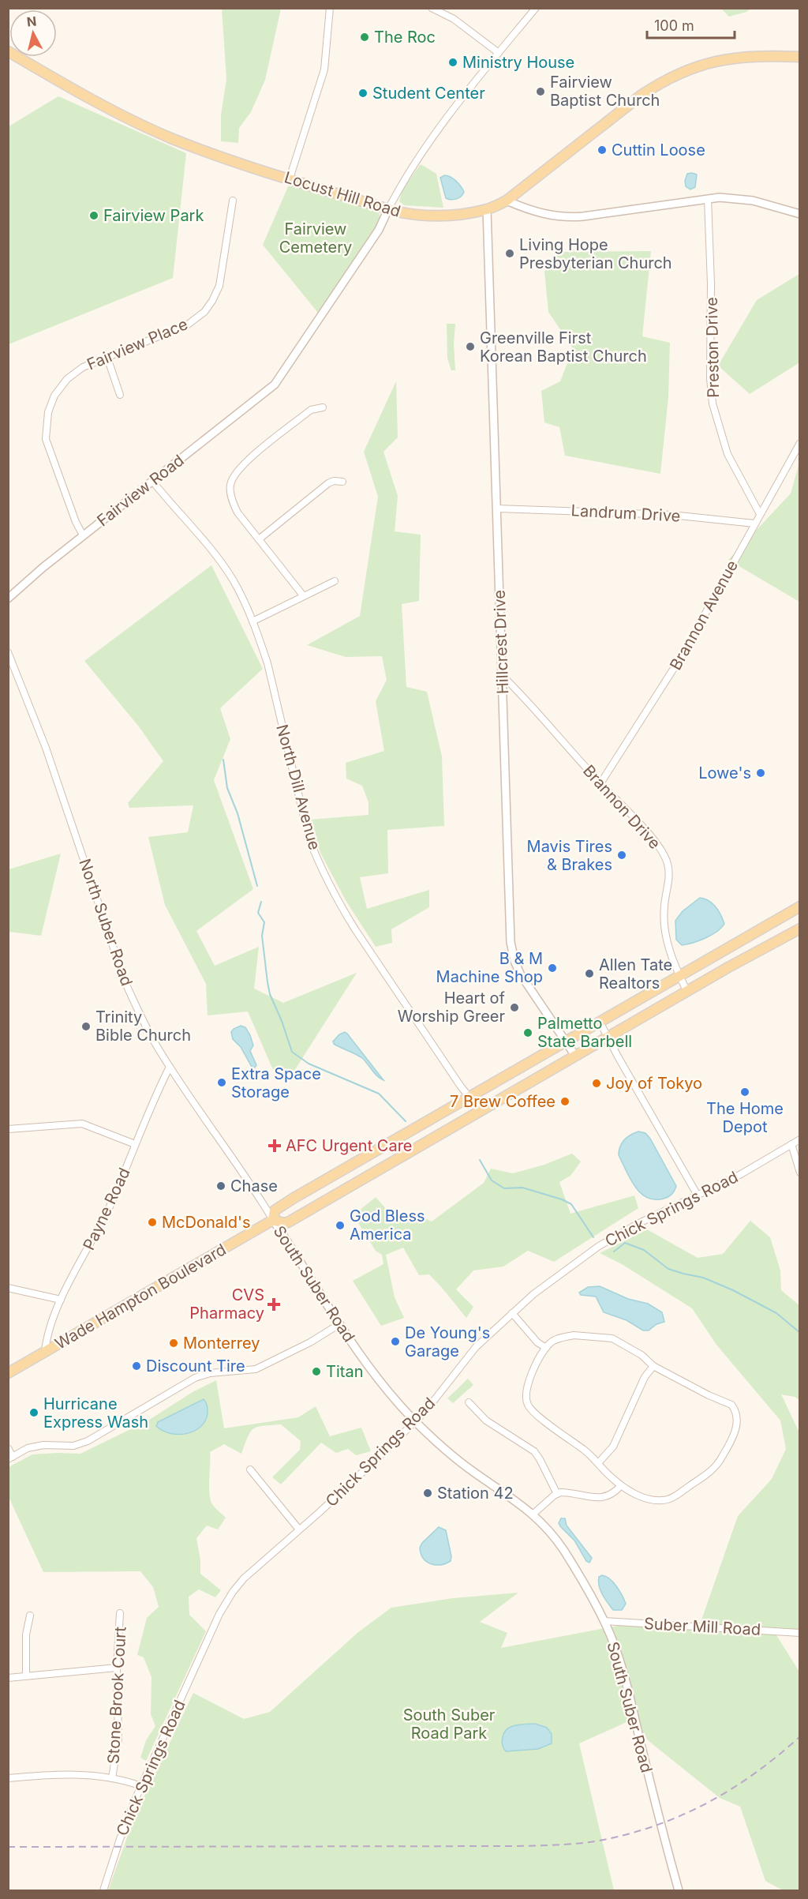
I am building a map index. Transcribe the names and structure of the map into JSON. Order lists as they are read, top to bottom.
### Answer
{
  "streets": {
    "main road": ["Locust Hill Road", "Wade Hampton Boulevard"],
    "street": [
      "Fairview Place",
      "Preston Drive",
      "Fairview Road",
      "Landrum Drive",
      "Brannon Avenue",
      "Hillcrest Drive",
      "North Dill Avenue",
      "Brannon Drive",
      "North Suber Road",
      "Payne Road",
      "Chick Springs Road",
      "South Suber Road",
      "Suber Mill Road",
      "Stone Brook Court"
    ]
  },
  "crossings": [
    ["Locust Hill Road", "Fairview Road"],
    ["Locust Hill Road", "Hillcrest Drive"],
    ["Fairview Place", "Fairview Road"],
    ["Preston Drive", "Brannon Avenue"],
    ["Fairview Road", "North Dill Avenue"],
    ["Landrum Drive", "Brannon Avenue"],
    ["Landrum Drive", "Hillcrest Drive"],
    ["Brannon Avenue", "Brannon Drive"],
    ["Hillcrest Drive", "Brannon Drive"],
    ["North Suber Road", "Payne Road"],
    ["North Suber Road", "South Suber Road"],
    ["North Suber Road", "Wade Hampton Boulevard"],
    ["Payne Road", "Wade Hampton Boulevard"],
    ["Chick Springs Road", "South Suber Road"],
    ["South Suber Road", "Wade Hampton Boulevard"],
    ["South Suber Road", "Suber Mill Road"]
  ],
  "parks": ["Fairview Cemetery", "South Suber Road Park"],
  "places": {
    "other": [
      "The Roc",
      "Ministry House",
      "Fairview Baptist Church",
      "Student Center",
      "Cuttin Loose",
      "Fairview Park",
      "Living Hope Presbyterian Church",
      "Greenville First Korean Baptist Church",
      "Lowe's",
      "Mavis Tires & Brakes",
      "B & M Machine Shop",
      "Allen Tate Realtors",
      "Heart of Worship Greer",
      "Trinity Bible Church",
      "Palmetto State Barbell",
      "Extra Space Storage",
      "Joy of Tokyo",
      "The Home Depot",
      "7 Brew Coffee",
      "Chase",
      "McDonald's",
      "God Bless America",
      "De Young's Garage",
      "Monterrey",
      "Discount Tire",
      "Titan",
      "Hurricane Express Wash",
      "Station 42"
    ],
    "health": ["AFC Urgent Care", "CVS Pharmacy"]
  },
  "scale_bar": "100 m",
  "north": "top"
}
